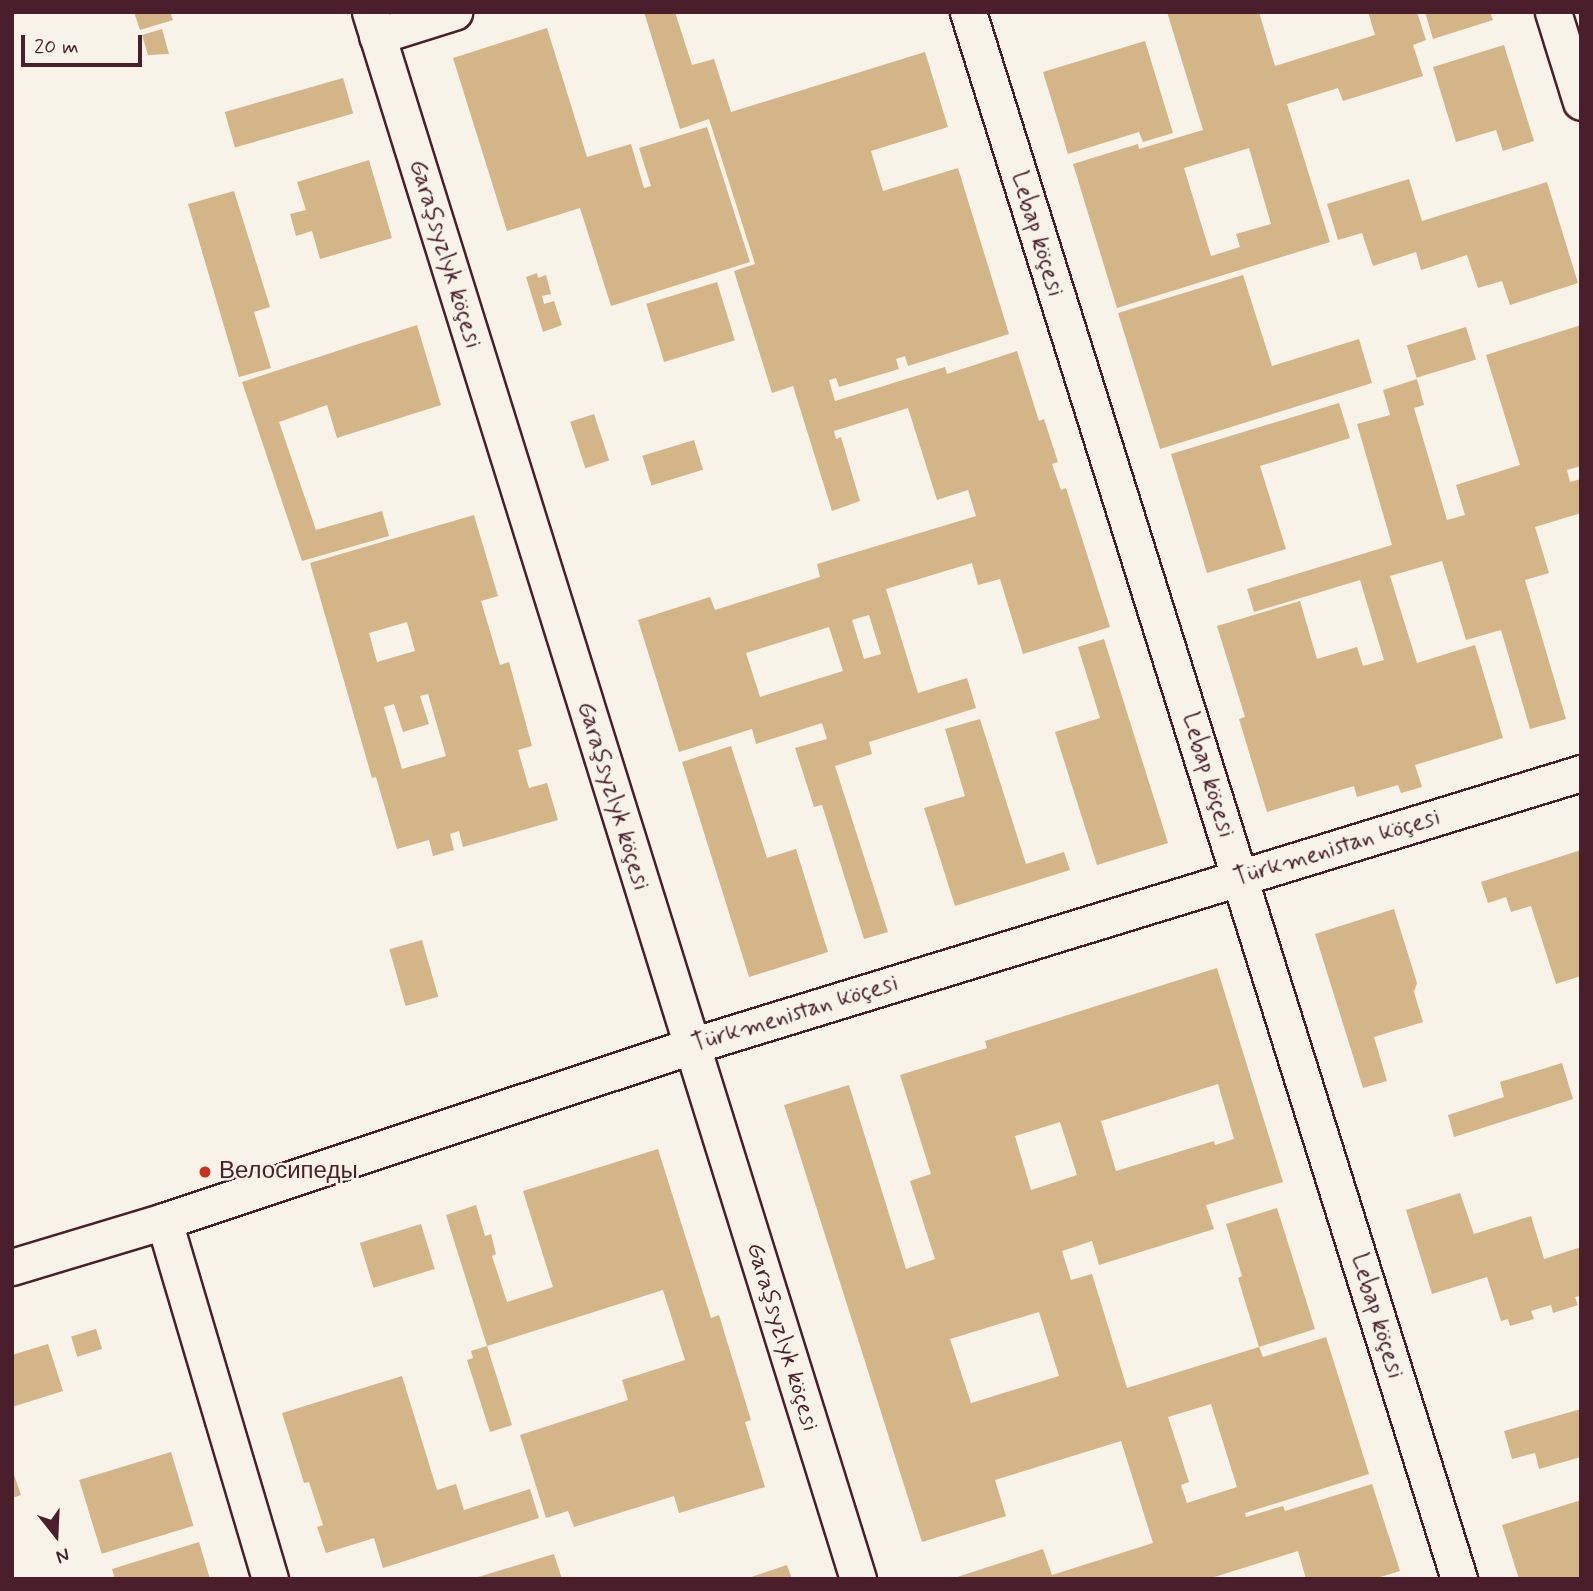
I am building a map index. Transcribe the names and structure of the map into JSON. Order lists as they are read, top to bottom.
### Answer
{
  "streets": {
    "street": ["Lebap köçesi", "Garaşsyzlyk köçesi", "Türkmenistan köçesi"]
  },
  "crossings": [
    ["Lebap köçesi", "Türkmenistan köçesi"],
    ["Garaşsyzlyk köçesi", "Türkmenistan köçesi"]
  ],
  "places": ["Велосипеды"],
  "scale_bar": "20 m",
  "north": "bottom"
}
